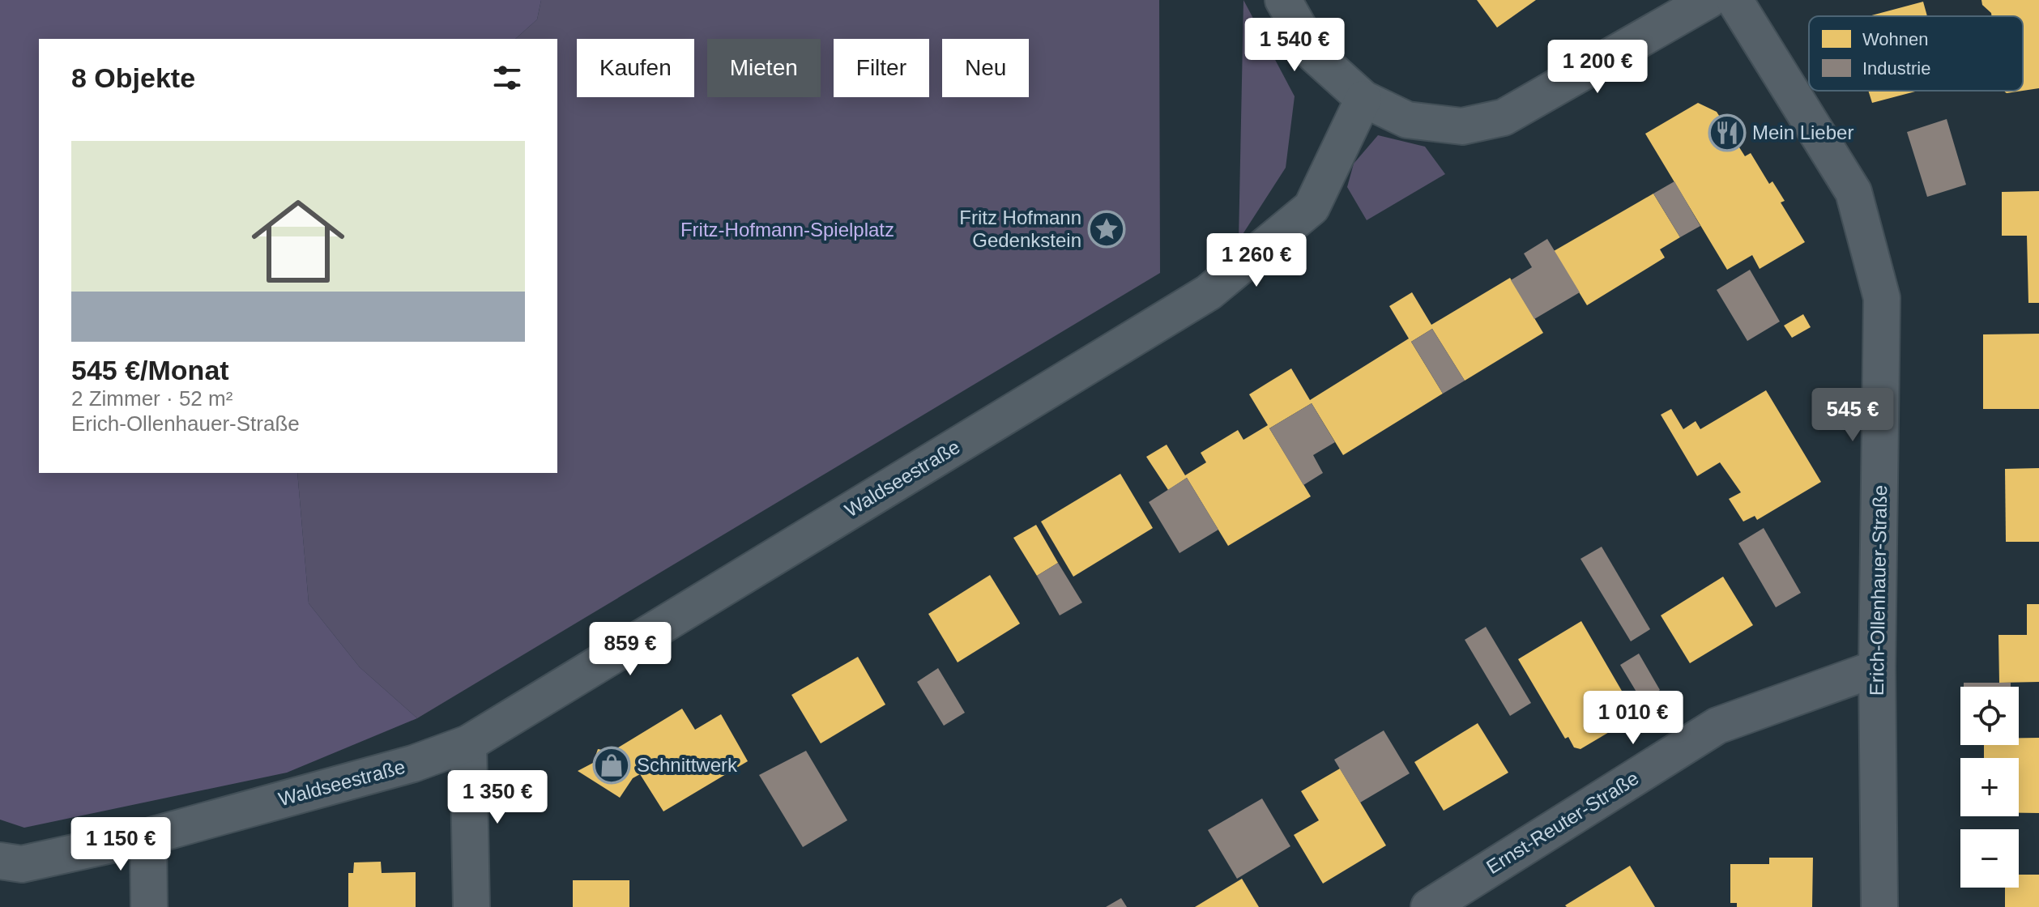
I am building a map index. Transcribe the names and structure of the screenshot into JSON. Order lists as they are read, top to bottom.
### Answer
{
  "streets": {
    "street": ["Waldseestraße", "Erich-Ollenhauer-Straße", "Ernst-Reuter-Straße"]
  },
  "crossings": [
    ["Erich-Ollenhauer-Straße", "Ernst-Reuter-Straße"]
  ],
  "parks": ["Fritz-Hofmann-Spielplatz"],
  "places": {
    "restaurant": ["Mein Lieber"],
    "place": ["Fritz Hofmann Gedenkstein"],
    "shop": ["Schnittwerk"]
  },
  "legend": ["Wohnen", "Industrie"],
  "page": {
    "price": [
      "1 540 €",
      "1 200 €",
      "1 260 €",
      "545 €",
      "859 €",
      "1 010 €",
      "1 350 €",
      "1 150 €"
    ],
    "chip": [
      "Kaufen",
      "Mieten",
      "Filter",
      "Neu"
    ],
    "heading": "8 Objekte",
    "list": [
      {
        "name": "545 €/Monat",
        "note": "2 Zimmer · 52 m² · Erich-Ollenhauer-Straße"
      }
    ],
    "map_buttons": ["+", "−"]
  }
}
